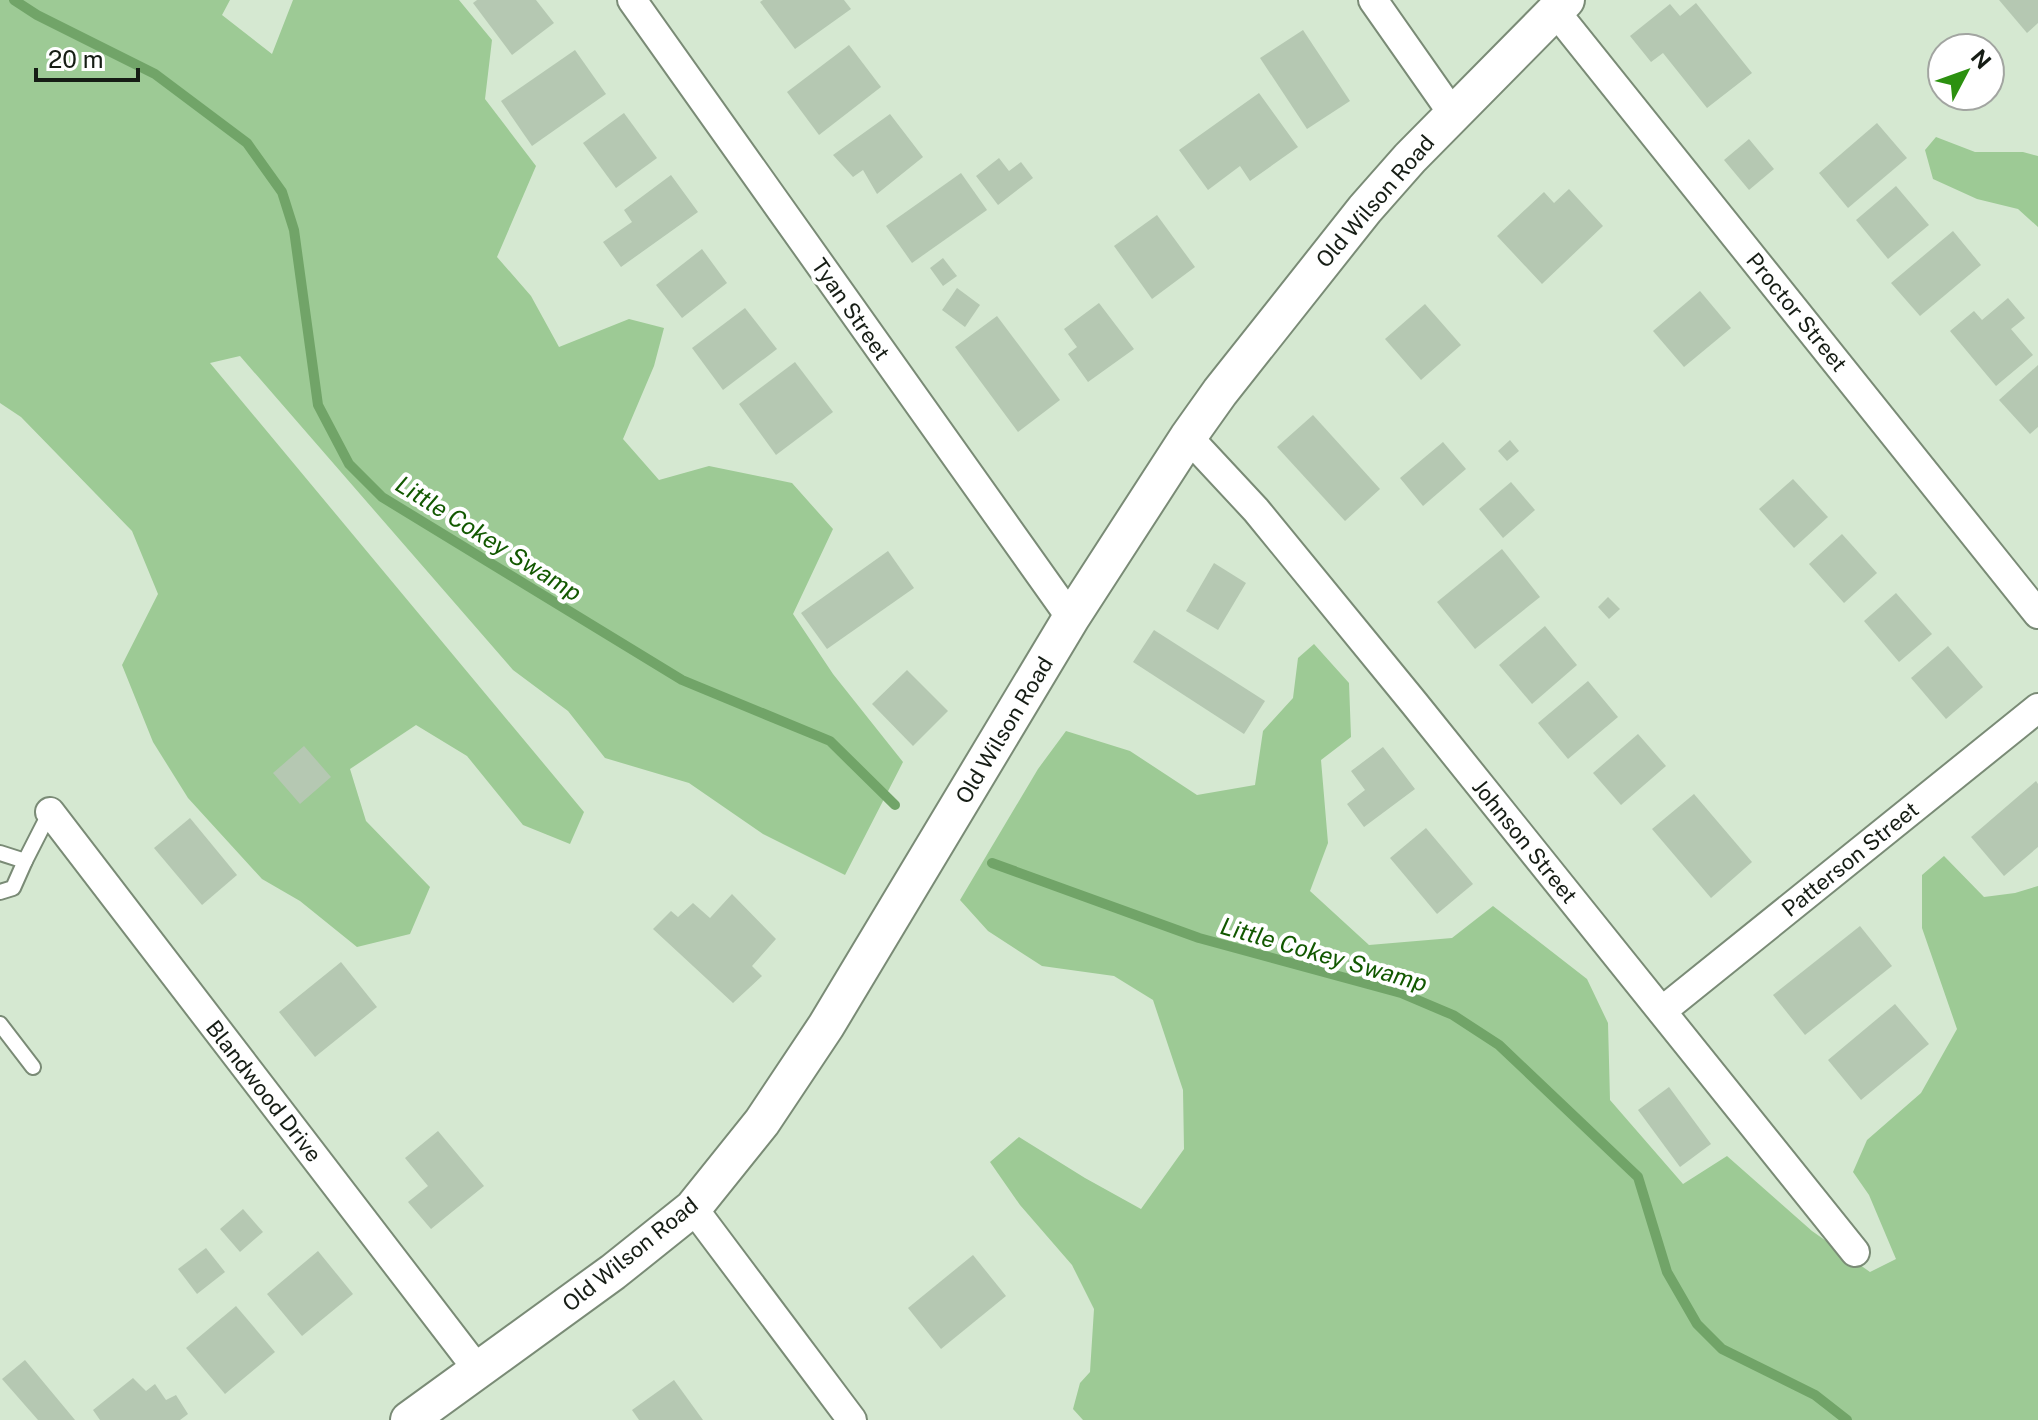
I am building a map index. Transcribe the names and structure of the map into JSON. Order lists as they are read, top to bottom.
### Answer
{
  "streets": {
    "street": [
      "Old Wilson Road",
      "Tyan Street",
      "Proctor Street",
      "Johnson Street",
      "Patterson Street",
      "Blandwood Drive"
    ]
  },
  "crossings": [
    ["Old Wilson Road", "Tyan Street"],
    ["Old Wilson Road", "Proctor Street"],
    ["Old Wilson Road", "Johnson Street"],
    ["Old Wilson Road", "Blandwood Drive"],
    ["Johnson Street", "Patterson Street"]
  ],
  "water": ["Little Cokey Swamp"],
  "scale_bar": "20 m",
  "north": "top right"
}
